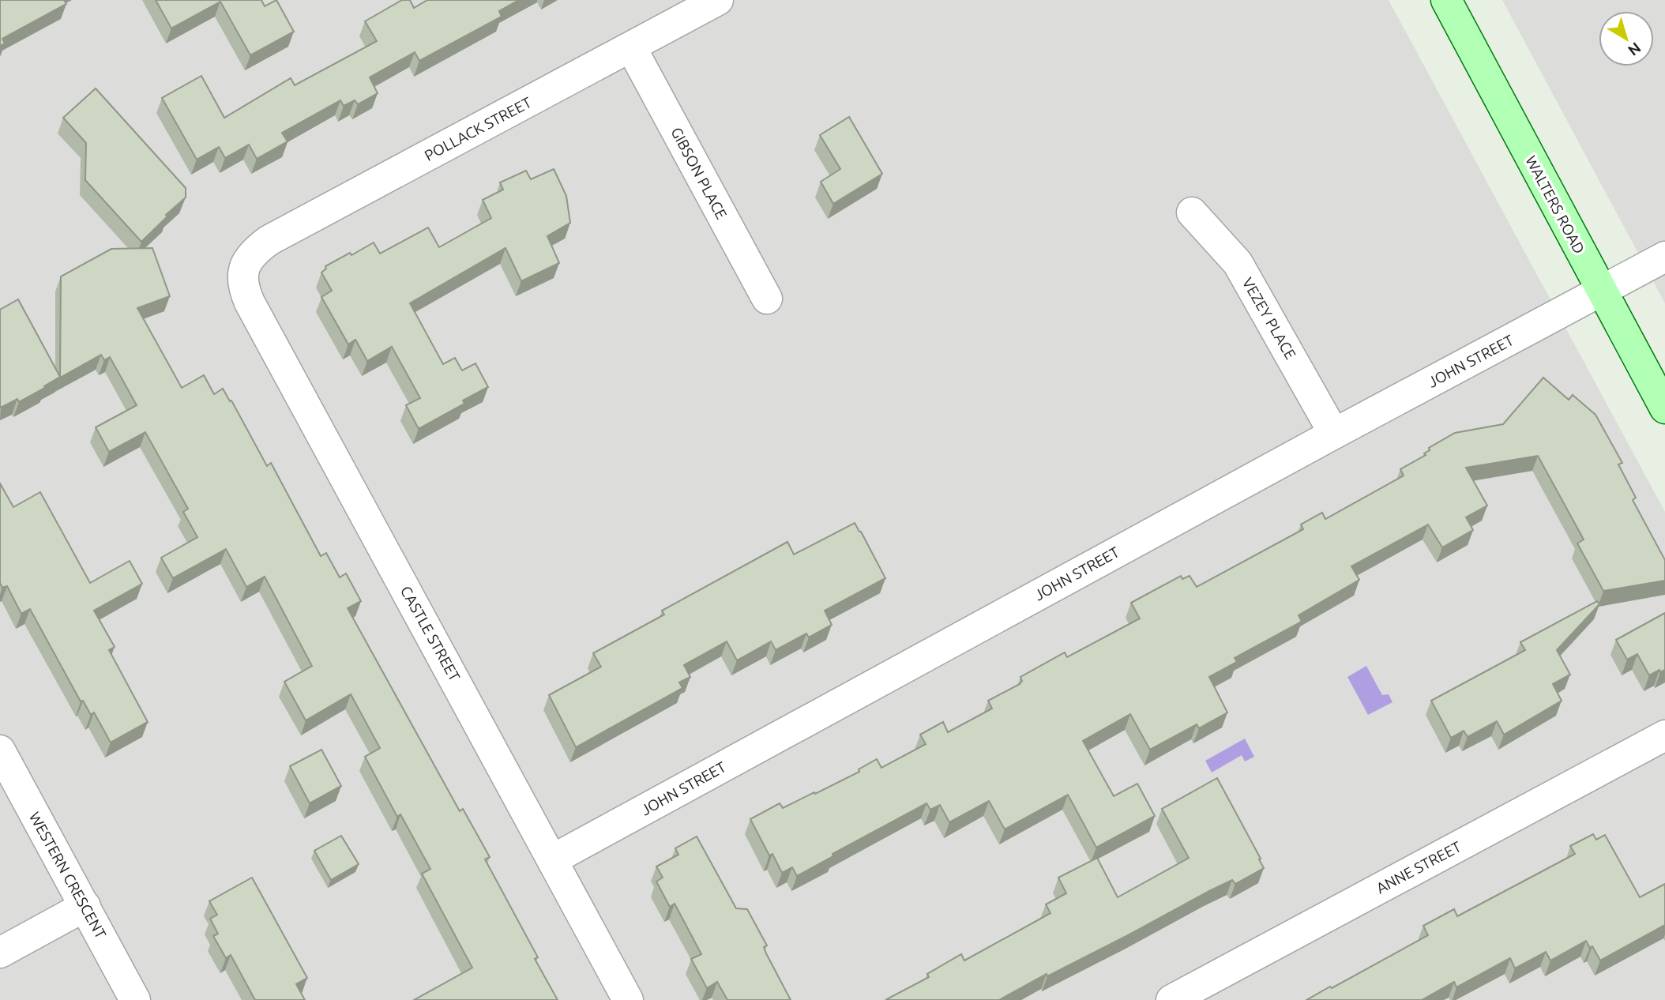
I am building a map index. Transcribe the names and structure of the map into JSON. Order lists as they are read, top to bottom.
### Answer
{
  "streets": {
    "main road": ["WALTERS ROAD"],
    "street": [
      "POLLACK STREET",
      "GIBSON PLACE",
      "VEZEY PLACE",
      "JOHN STREET",
      "CASTLE STREET",
      "ANNE STREET",
      "WESTERN CRESCENT"
    ]
  },
  "crossings": [
    ["POLLACK STREET", "GIBSON PLACE"],
    ["POLLACK STREET", "CASTLE STREET"],
    ["WALTERS ROAD", "JOHN STREET"],
    ["VEZEY PLACE", "JOHN STREET"],
    ["JOHN STREET", "CASTLE STREET"]
  ],
  "north": "bottom right"
}
